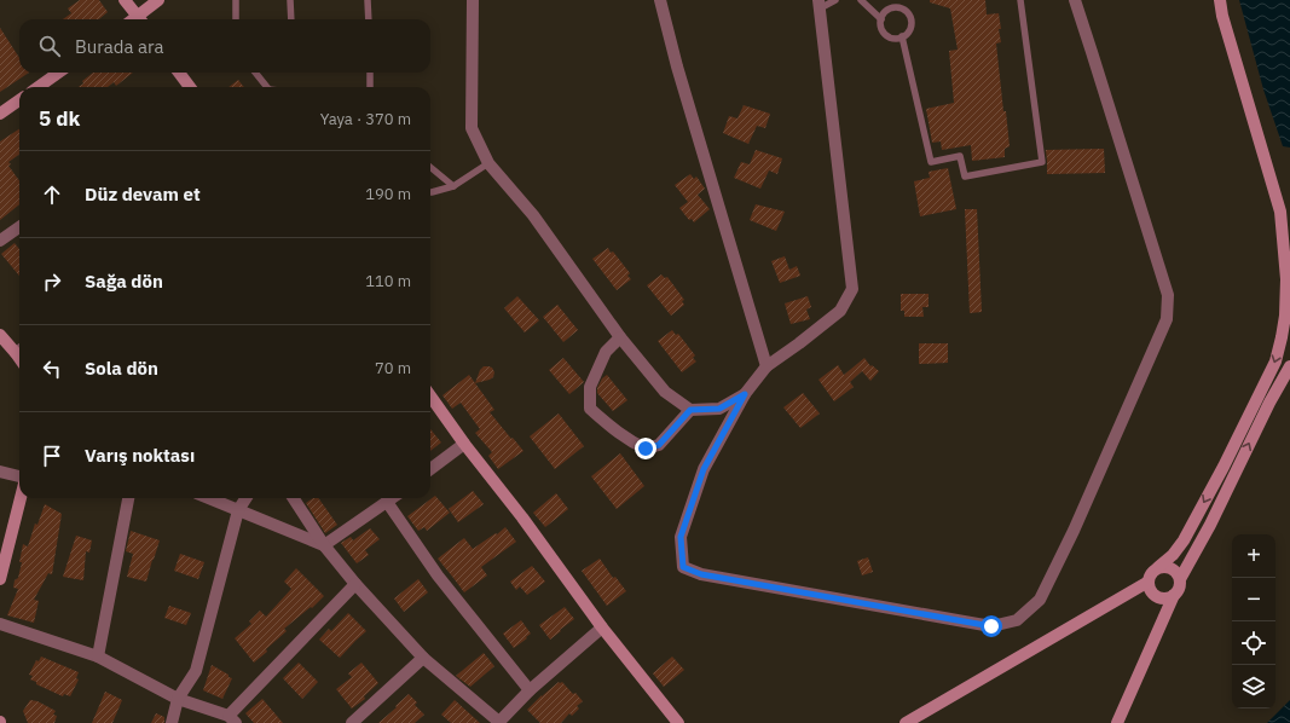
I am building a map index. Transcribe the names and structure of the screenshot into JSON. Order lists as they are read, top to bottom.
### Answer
{
  "page": {
    "search": "Burada ara",
    "heading": ["5 dk", "Yaya · 370 m"],
    "list": [
      ["Düz devam et", "190 m"],
      ["Sağa dön", "110 m"],
      ["Sola dön", "70 m"],
      "Varış noktası"
    ],
    "map_buttons": ["+", "−"]
  }
}
